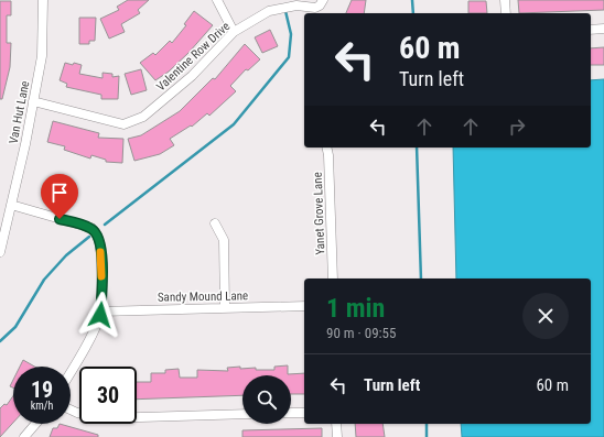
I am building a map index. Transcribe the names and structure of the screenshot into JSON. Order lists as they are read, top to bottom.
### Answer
{
  "streets": {
    "street": [
      "Valentine Row Drive",
      "Van Hut Lane",
      "Yanet Grove Lane",
      "Sandy Mound Lane"
    ]
  },
  "crossings": [
    ["Valentine Row Drive", "Van Hut Lane"]
  ],
  "page": {
    "turn": ["60 m", "Turn left"],
    "heading": ["1 min", "90 m · 09:55"],
    "list": [
      {
        "name": "Turn left",
        "value": "60 m"
      }
    ],
    "speed": "19 km/h",
    "limit": "30"
  }
}
